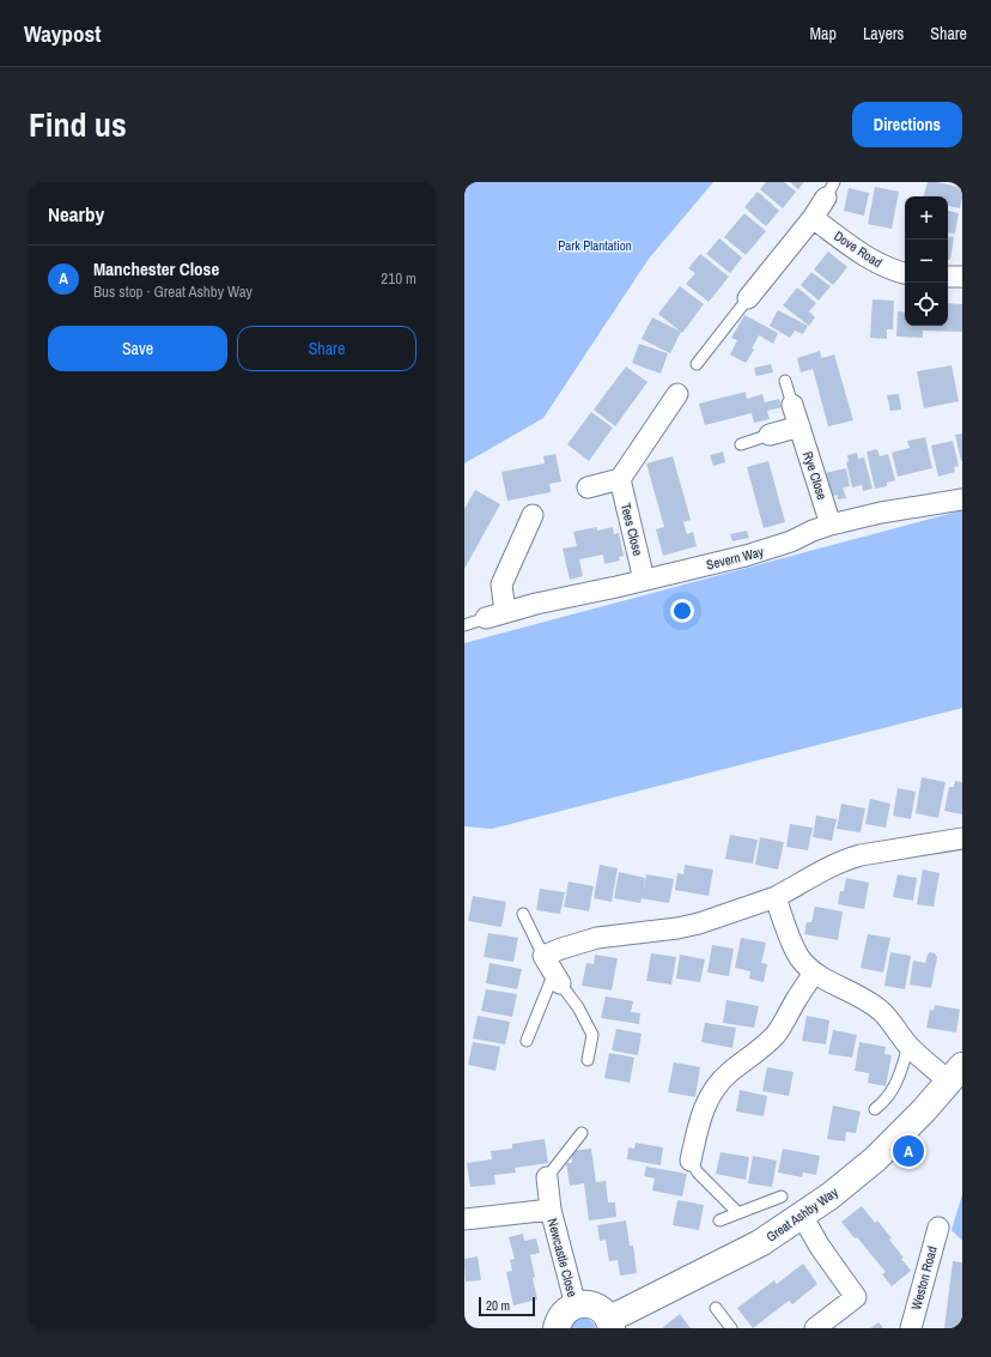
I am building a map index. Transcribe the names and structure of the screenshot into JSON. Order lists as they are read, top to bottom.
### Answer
{
  "streets": {
    "street": [
      "Dove Road",
      "Rye Close",
      "Tees Close",
      "Severn Way",
      "Great Ashby Way",
      "Newcastle Close",
      "Weston Road"
    ]
  },
  "crossings": [
    ["Rye Close", "Severn Way"],
    ["Tees Close", "Severn Way"],
    ["Great Ashby Way", "Newcastle Close"]
  ],
  "parks": ["Park Plantation"],
  "scale_bar": "20 m",
  "page": {
    "header": "Waypost",
    "nav": ["Map", "Layers", "Share"],
    "title": "Find us",
    "buttons": [
      "Directions",
      ["Save", "Share"]
    ],
    "heading": "Nearby",
    "map_buttons": ["+", "−"],
    "list": [
      {
        "mark": "A",
        "name": "Manchester Close",
        "note": "Bus stop · Great Ashby Way",
        "value": "210 m"
      }
    ],
    "pins": "A",
    "scale": "20 m"
  }
}
